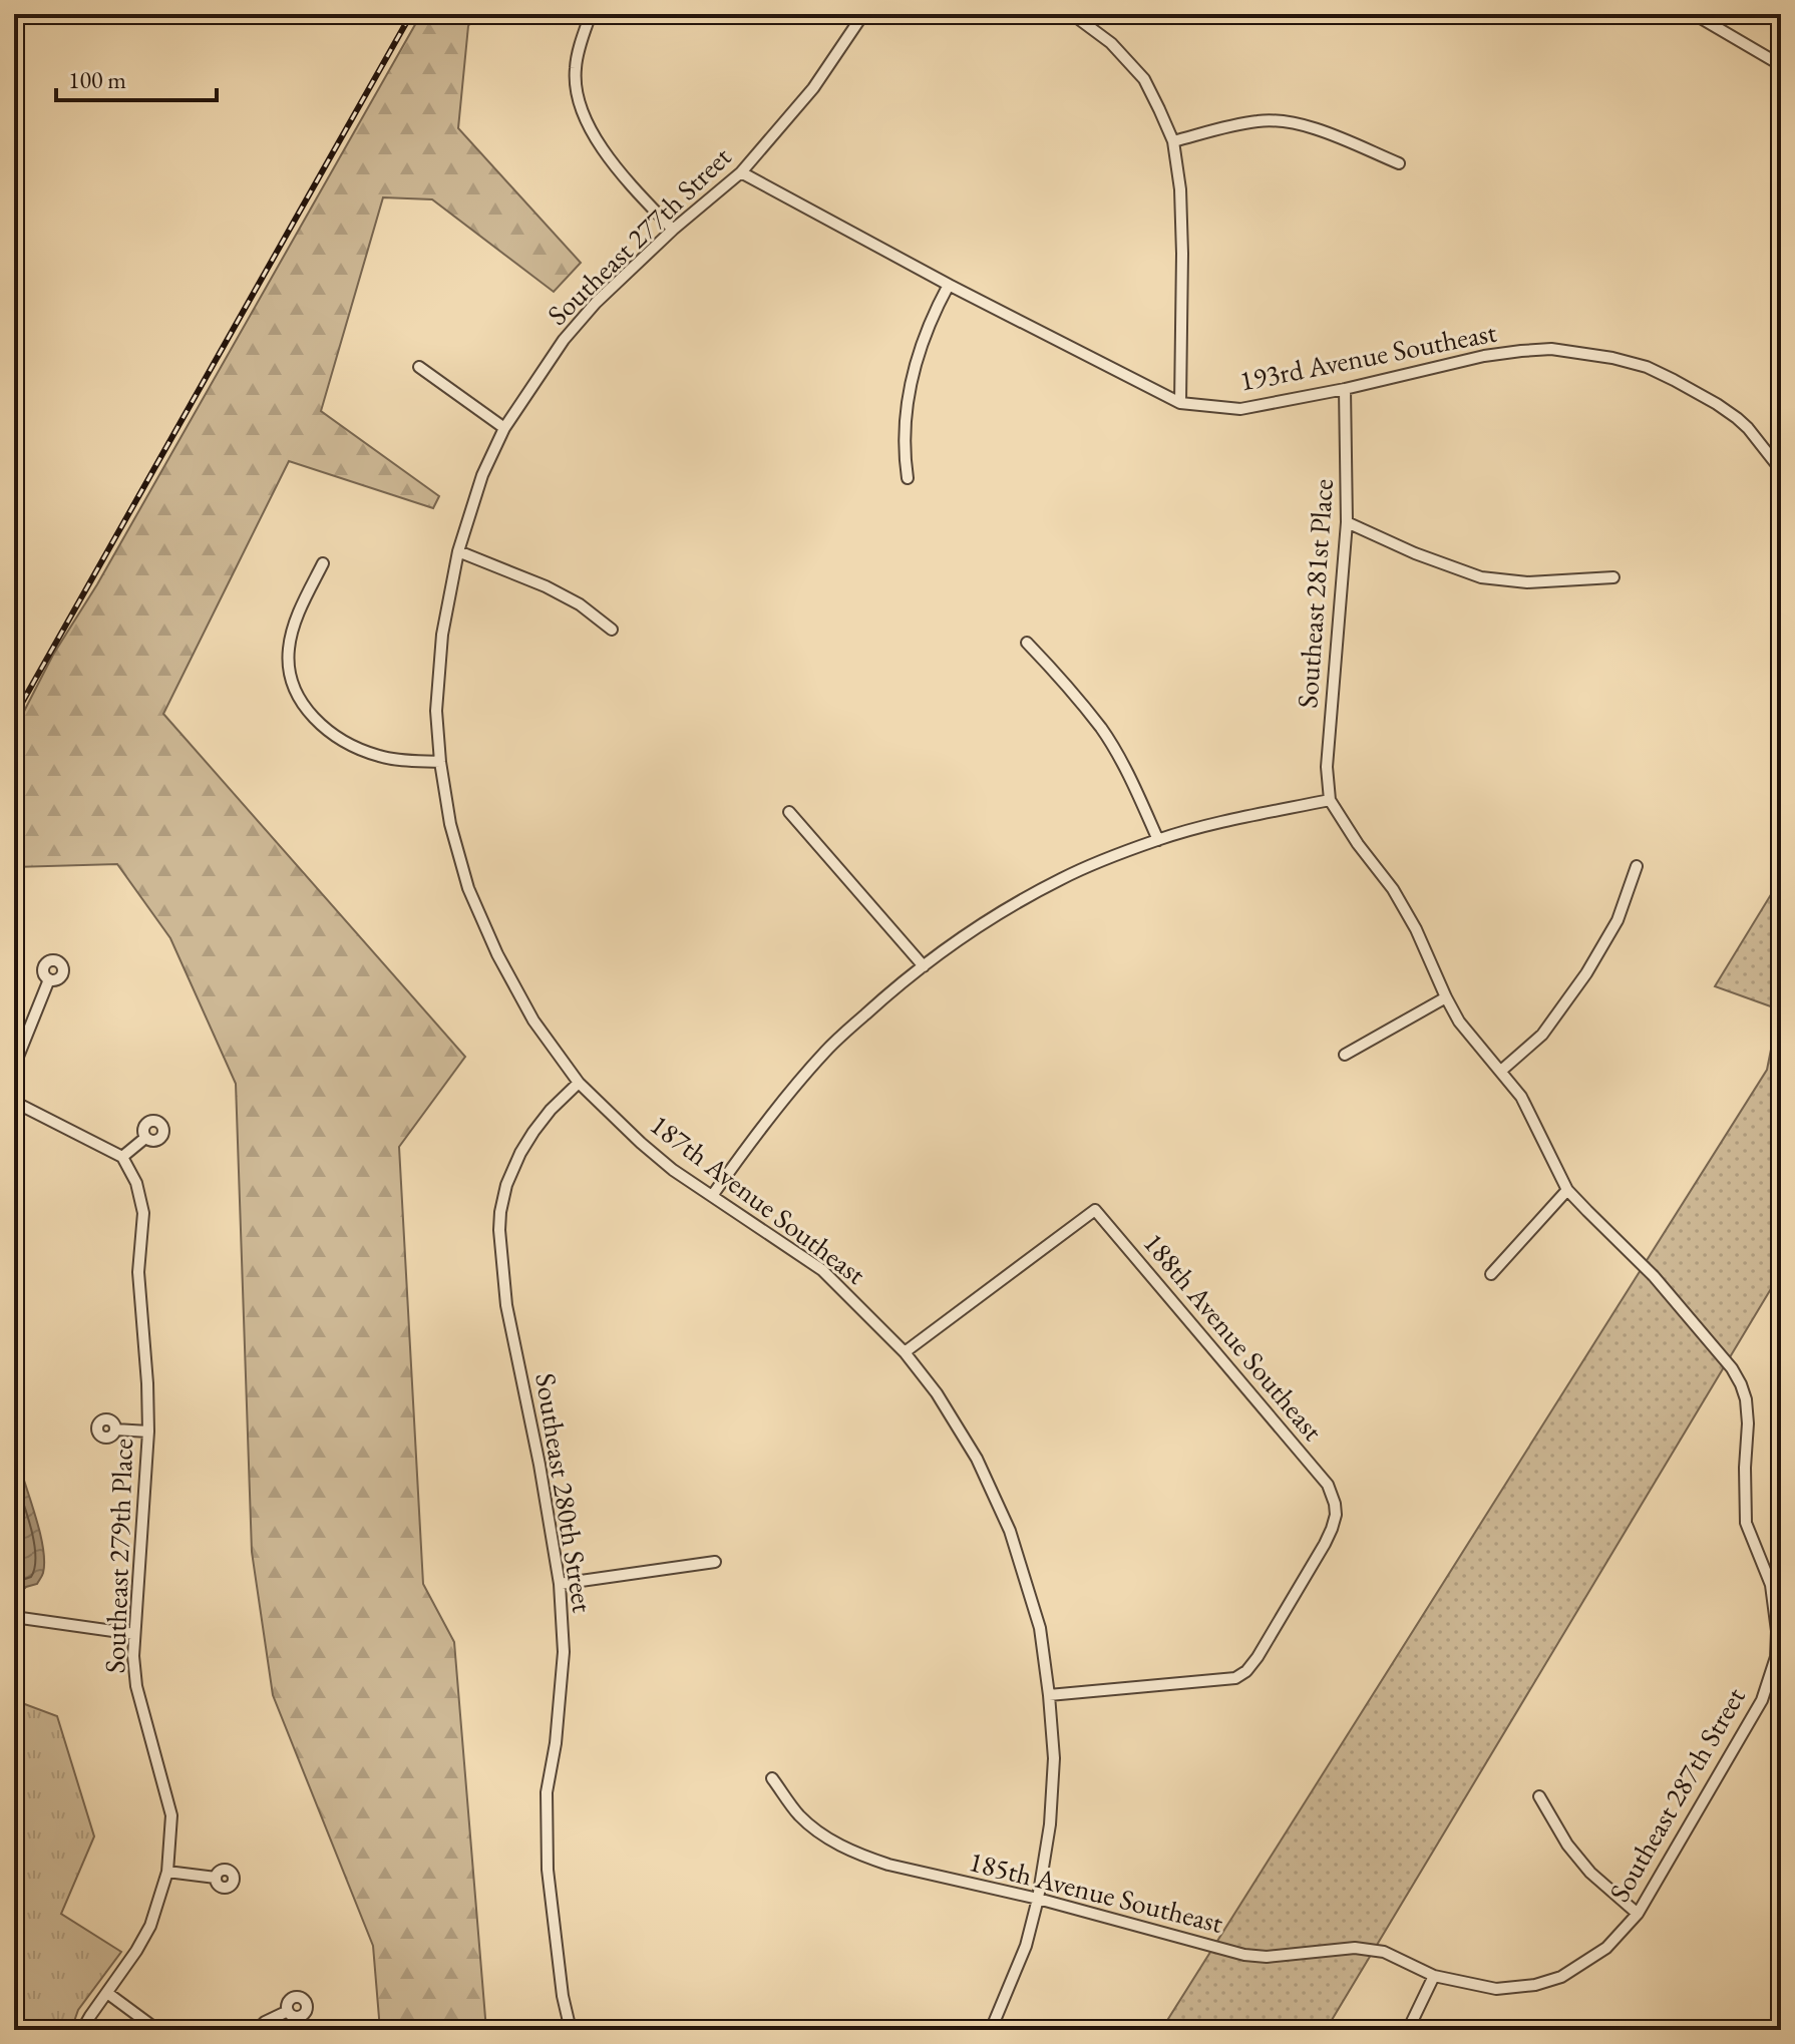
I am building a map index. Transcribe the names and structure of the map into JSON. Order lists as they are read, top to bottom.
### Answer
{
  "streets": {
    "street": [
      "Southeast 277th Street",
      "193rd Avenue Southeast",
      "Southeast 281st Place",
      "187th Avenue Southeast",
      "188th Avenue Southeast",
      "Southeast 280th Street",
      "Southeast 279th Place",
      "Southeast 287th Street",
      "185th Avenue Southeast"
    ]
  },
  "crossings": [
    ["Southeast 277th Street", "193rd Avenue Southeast"],
    ["Southeast 277th Street", "187th Avenue Southeast"],
    ["193rd Avenue Southeast", "Southeast 281st Place"],
    ["187th Avenue Southeast", "188th Avenue Southeast"],
    ["187th Avenue Southeast", "Southeast 280th Street"],
    ["187th Avenue Southeast", "185th Avenue Southeast"],
    ["Southeast 287th Street", "185th Avenue Southeast"]
  ],
  "scale_bar": "100 m"
}
